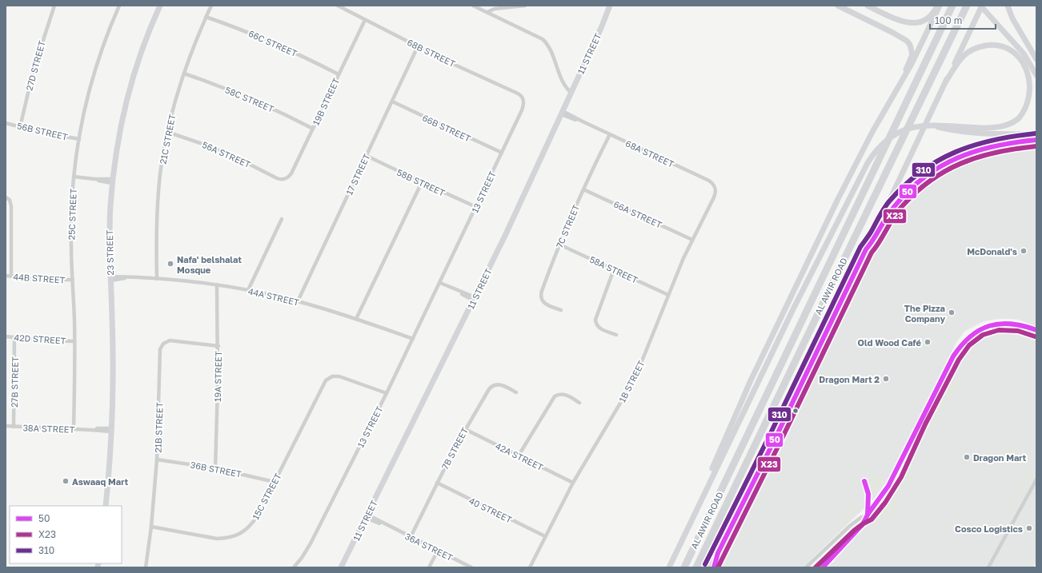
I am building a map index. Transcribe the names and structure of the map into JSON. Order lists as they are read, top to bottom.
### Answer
{
  "streets": {
    "highway": ["AL AWIR ROAD"],
    "main road": ["11 STREET", "23 STREET"],
    "street": [
      "66C STREET",
      "68B STREET",
      "27D STREET",
      "58C STREET",
      "19B STREET",
      "66B STREET",
      "56B STREET",
      "21C STREET",
      "68A STREET",
      "56A STREET",
      "17 STREET",
      "58B STREET",
      "13 STREET",
      "25C STREET",
      "66A STREET",
      "7C STREET",
      "58A STREET",
      "44B STREET",
      "44A STREET",
      "42D STREET",
      "19A STREET",
      "1B STREET",
      "27B STREET",
      "21B STREET",
      "38A STREET",
      "7B STREET",
      "42A STREET",
      "36B STREET",
      "15C STREET",
      "40 STREET",
      "36A STREET"
    ]
  },
  "crossings": [
    ["66C STREET", "19B STREET"],
    ["66C STREET", "21C STREET"],
    ["68B STREET", "19B STREET"],
    ["68B STREET", "17 STREET"],
    ["68B STREET", "13 STREET"],
    ["11 STREET", "68A STREET"],
    ["11 STREET", "36A STREET"],
    ["27D STREET", "56B STREET"],
    ["58C STREET", "19B STREET"],
    ["58C STREET", "21C STREET"],
    ["19B STREET", "56A STREET"],
    ["66B STREET", "17 STREET"],
    ["66B STREET", "13 STREET"],
    ["56B STREET", "25C STREET"],
    ["21C STREET", "56A STREET"],
    ["21C STREET", "44A STREET"],
    ["68A STREET", "7C STREET"],
    ["68A STREET", "1B STREET"],
    ["17 STREET", "58B STREET"],
    ["17 STREET", "44A STREET"],
    ["58B STREET", "13 STREET"],
    ["13 STREET", "44A STREET"],
    ["13 STREET", "15C STREET"],
    ["25C STREET", "44B STREET"],
    ["25C STREET", "42D STREET"],
    ["25C STREET", "38A STREET"],
    ["66A STREET", "7C STREET"],
    ["66A STREET", "1B STREET"],
    ["7C STREET", "58A STREET"],
    ["23 STREET", "44A STREET"],
    ["23 STREET", "38A STREET"],
    ["58A STREET", "1B STREET"],
    ["44A STREET", "19A STREET"],
    ["42D STREET", "27B STREET"],
    ["19A STREET", "21B STREET"],
    ["19A STREET", "36B STREET"],
    ["1B STREET", "42A STREET"],
    ["1B STREET", "40 STREET"],
    ["27B STREET", "38A STREET"],
    ["21B STREET", "36B STREET"],
    ["21B STREET", "15C STREET"],
    ["7B STREET", "42A STREET"],
    ["7B STREET", "40 STREET"],
    ["7B STREET", "36A STREET"],
    ["36B STREET", "15C STREET"]
  ],
  "places": [
    "McDonald's",
    "Nafa' belshalat Mosque",
    "The Pizza Company",
    "Old Wood Café",
    "Dragon Mart 2",
    "Dragon Mart",
    "Aswaaq Mart",
    "Cosco Logistics"
  ],
  "lines": ["transit line 310", "transit line 50", "transit line X23"],
  "legend": ["50", "X23", "310"],
  "scale_bar": "100 m"
}
